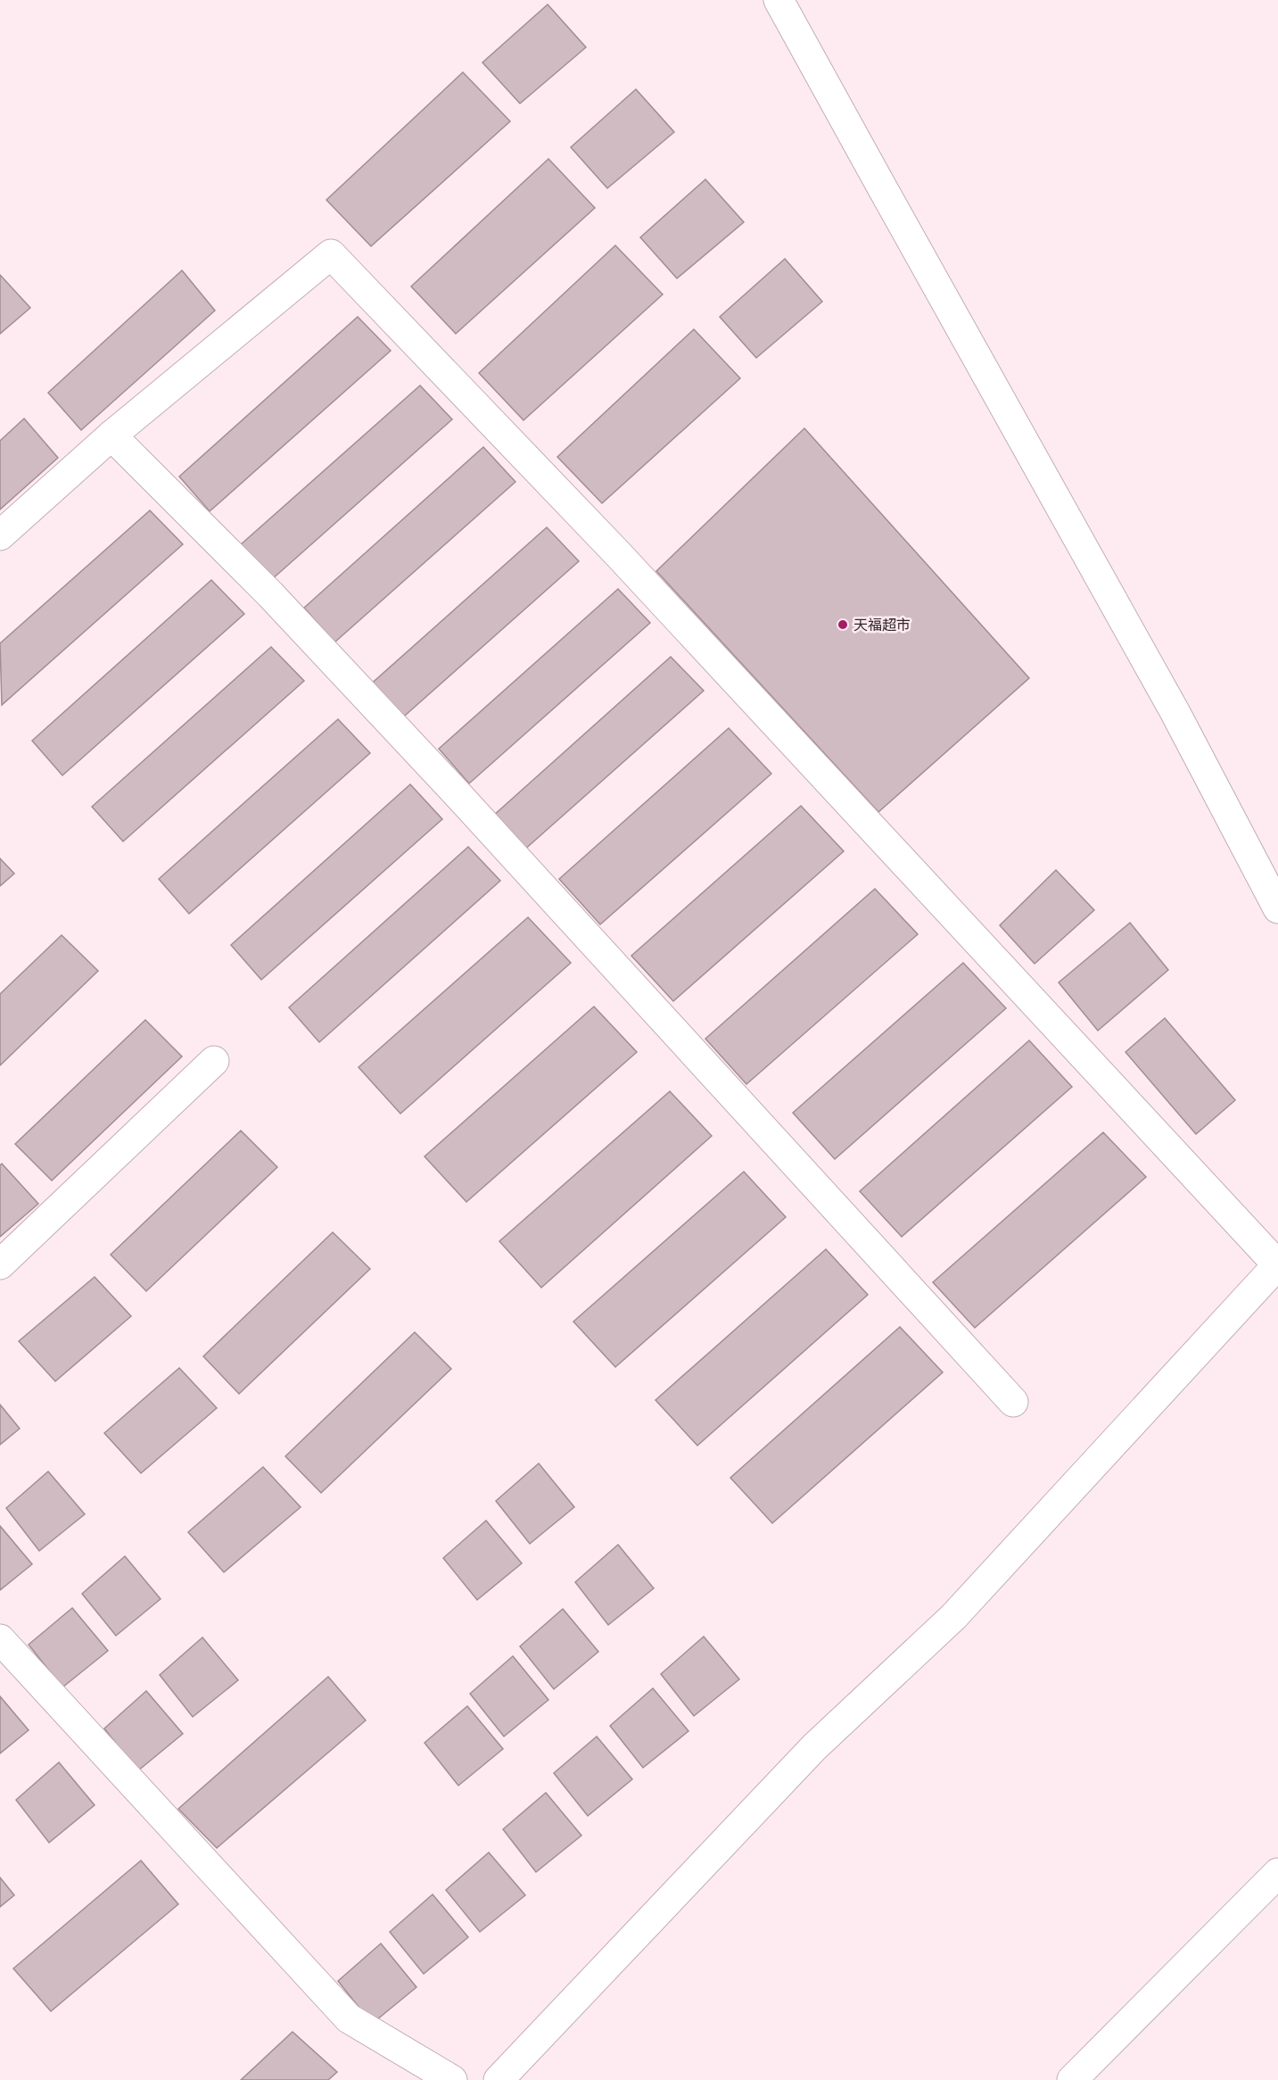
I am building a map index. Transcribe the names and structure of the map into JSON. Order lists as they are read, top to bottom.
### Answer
{
  "places": ["天福超市"]
}
